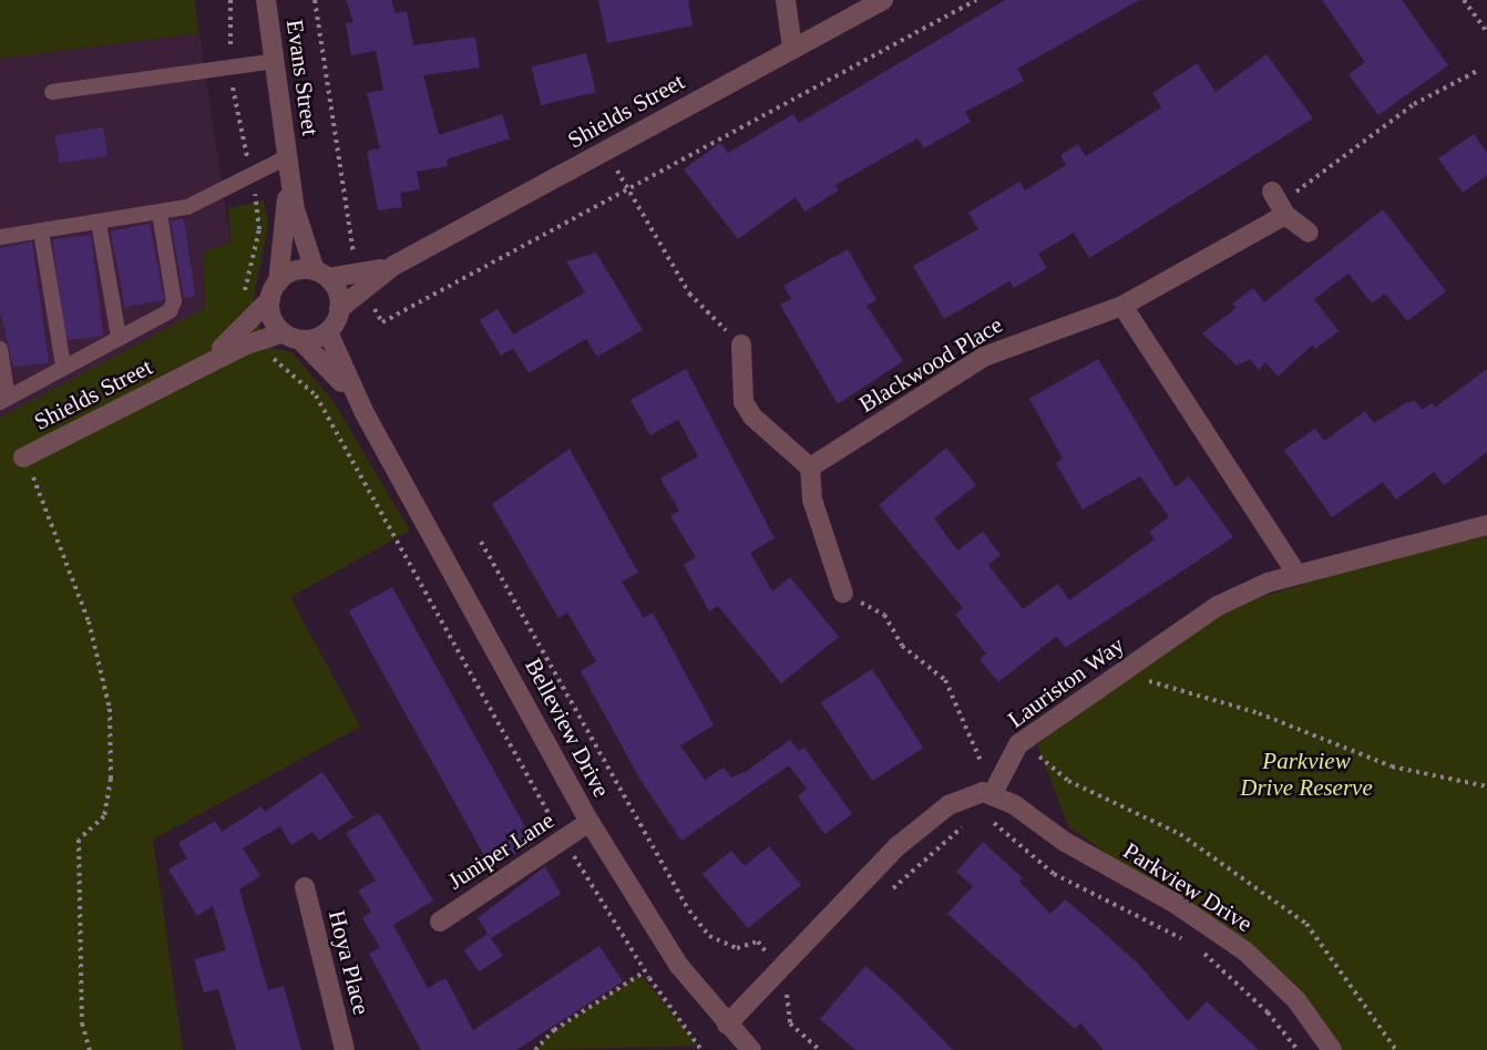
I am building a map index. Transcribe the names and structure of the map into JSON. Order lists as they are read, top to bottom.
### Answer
{
  "streets": {
    "street": [
      "Evans Street",
      "Shields Street",
      "Blackwood Place",
      "Lauriston Way",
      "Belleview Drive",
      "Juniper Lane",
      "Parkview Drive",
      "Hoya Place"
    ]
  },
  "crossings": [
    ["Evans Street", "Shields Street"],
    ["Evans Street", "Belleview Drive"],
    ["Shields Street", "Belleview Drive"],
    ["Lauriston Way", "Parkview Drive"],
    ["Belleview Drive", "Juniper Lane"]
  ],
  "parks": ["Parkview Drive Reserve"]
}
